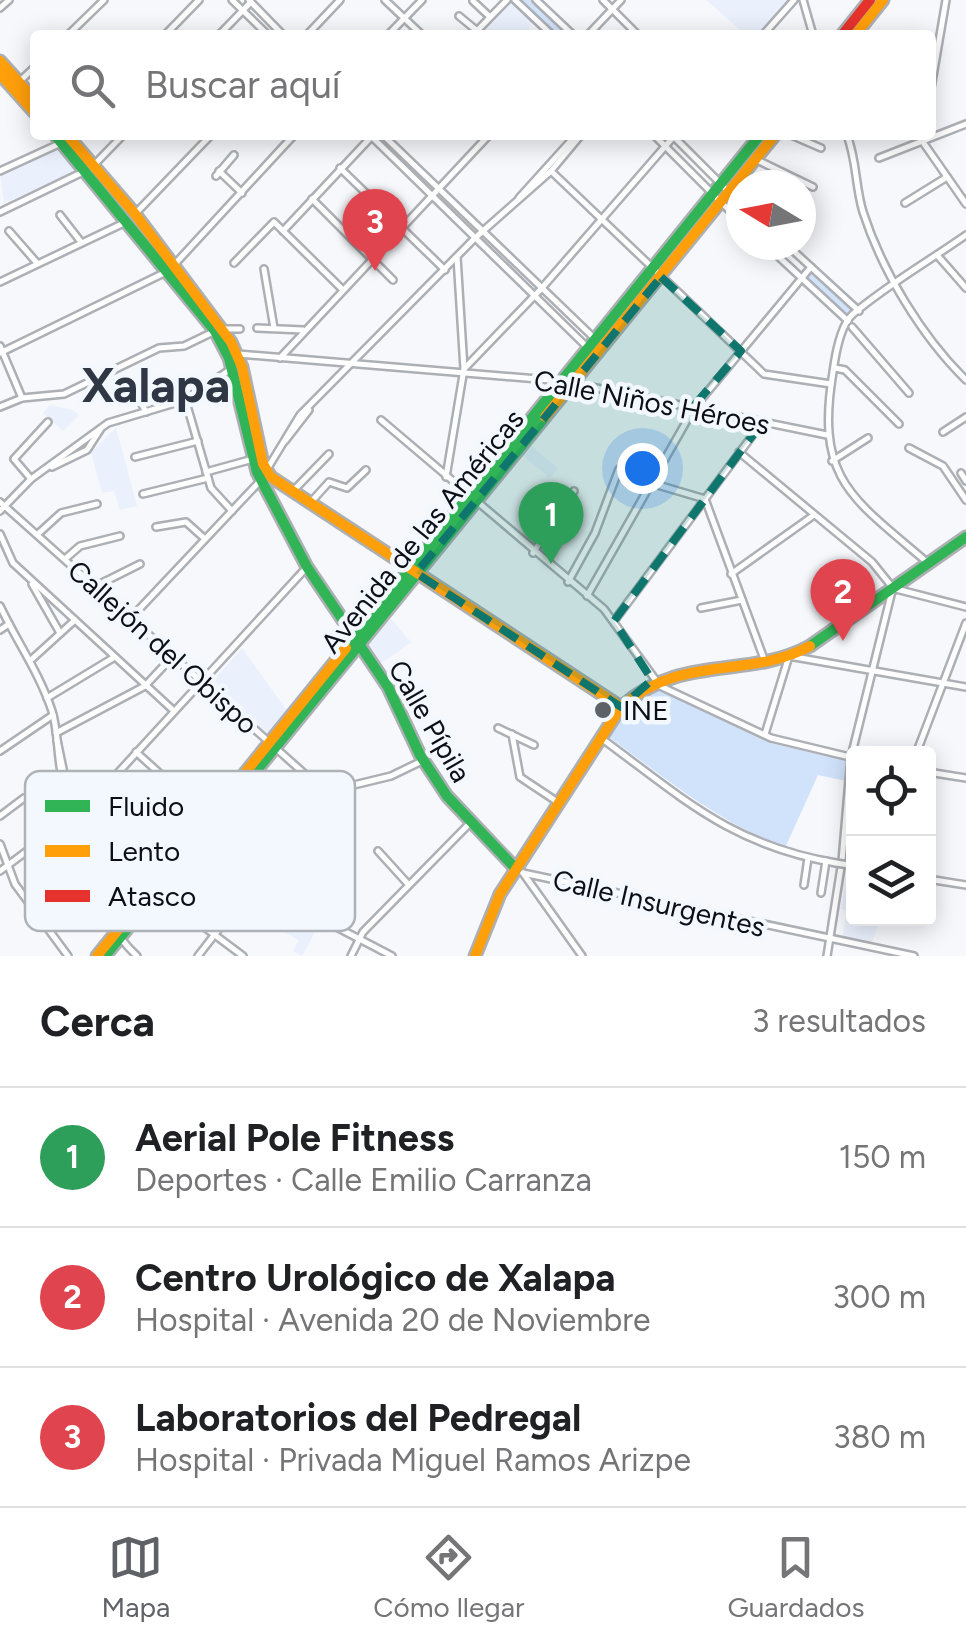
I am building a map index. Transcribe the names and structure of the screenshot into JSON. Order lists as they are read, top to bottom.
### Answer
{
  "streets": {
    "main road": ["Avenida de las Américas", "Calle Pípila"],
    "street": ["Calle Niños Héroes", "Callejón del Obispo", "Calle Insurgentes"]
  },
  "crossings": [
    ["Calle Niños Héroes", "Avenida de las Américas"],
    ["Calle Niños Héroes", "Calle Pípila"],
    ["Avenida de las Américas", "Callejón del Obispo"],
    ["Avenida de las Américas", "Calle Pípila"],
    ["Calle Pípila", "Calle Insurgentes"]
  ],
  "districts": ["Xalapa"],
  "places": ["INE"],
  "legend": ["Fluido", "Lento", "Atasco"],
  "north": "left",
  "page": {
    "search": "Buscar aquí",
    "pins": ["3", "1", "2"],
    "heading": ["Cerca", "3 resultados"],
    "list": [
      {
        "mark": "1",
        "name": "Aerial Pole Fitness",
        "note": "Deportes · Calle Emilio Carranza",
        "value": "150 m"
      },
      {
        "mark": "2",
        "name": "Centro Urológico de Xalapa",
        "note": "Hospital · Avenida 20 de Noviembre",
        "value": "300 m"
      },
      {
        "mark": "3",
        "name": "Laboratorios del Pedregal",
        "note": "Hospital · Privada Miguel Ramos Arizpe",
        "value": "380 m"
      }
    ],
    "nav": ["Mapa", "Cómo llegar", "Guardados"]
  }
}
